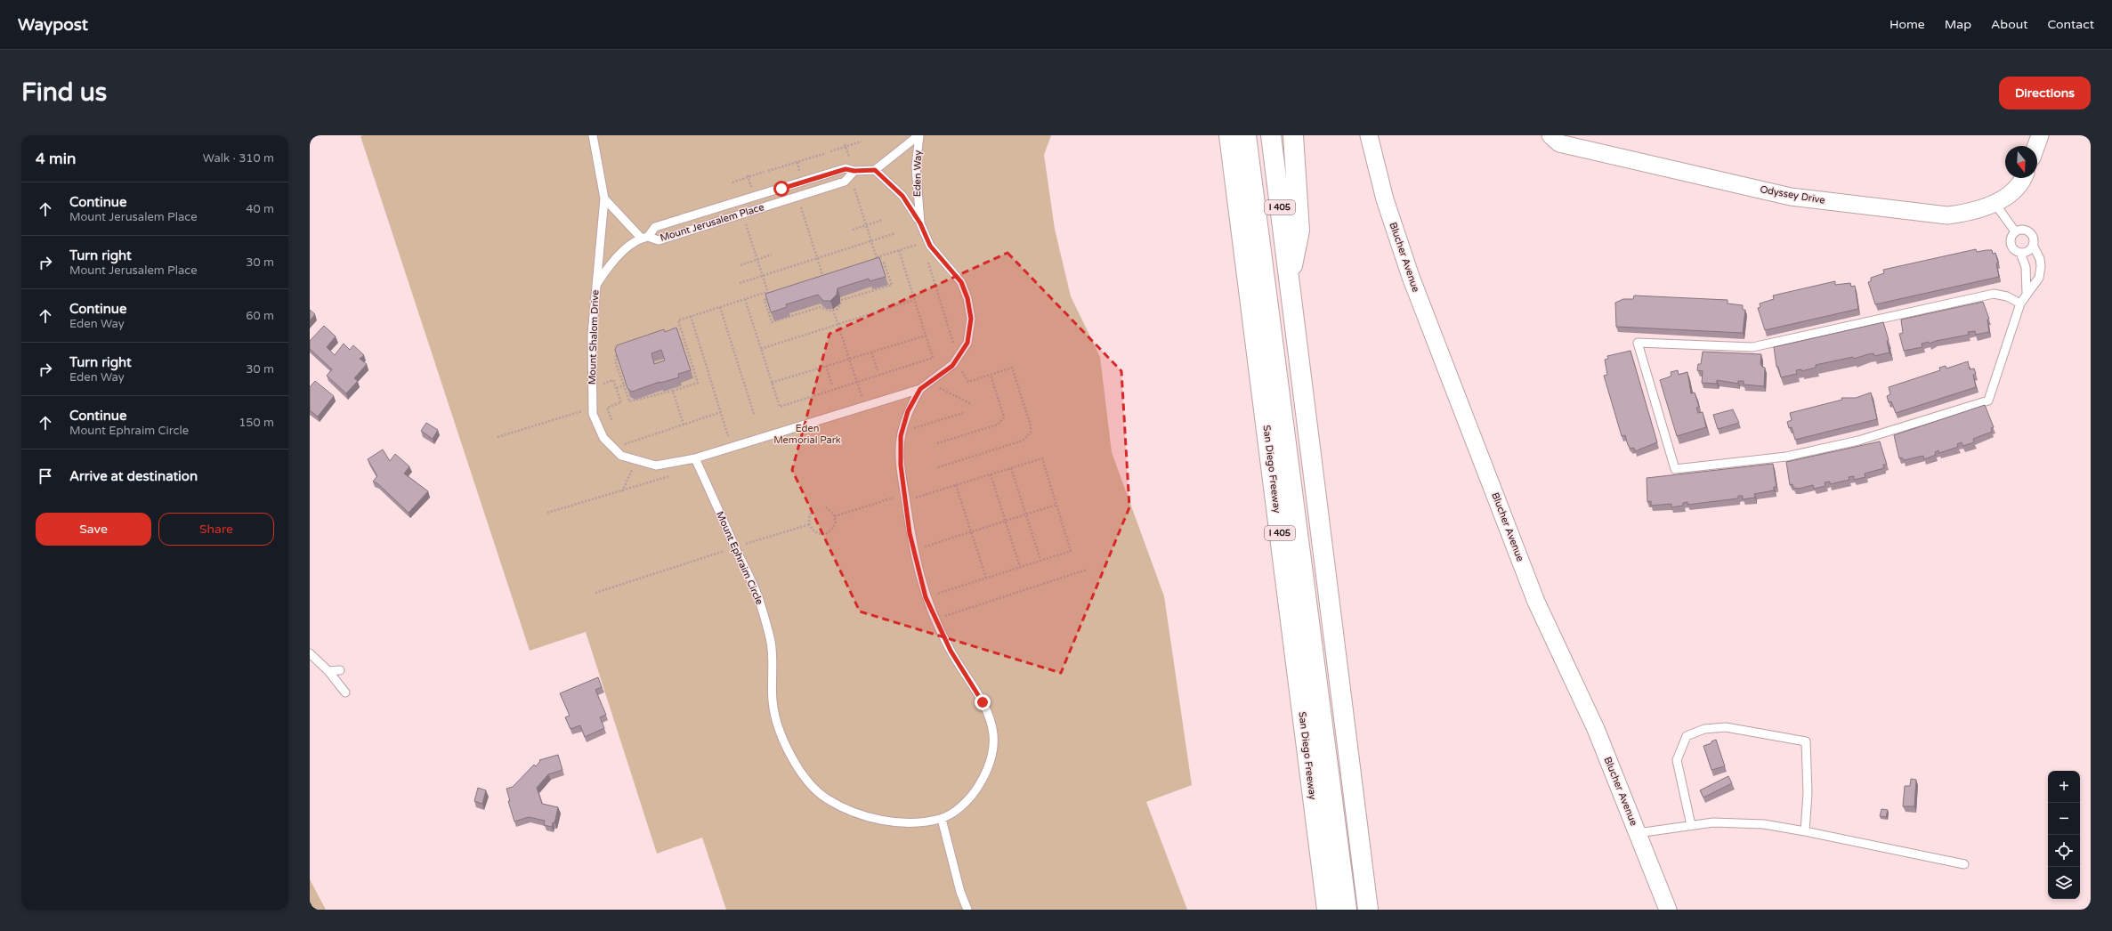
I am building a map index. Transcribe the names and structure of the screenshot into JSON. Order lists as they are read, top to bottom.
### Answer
{
  "streets": {
    "highway": ["I 405", "San Diego Freeway"],
    "street": ["Odyssey Drive", "Blucher Avenue"],
    "lane": [
      "Eden Way",
      "Mount Jerusalem Place",
      "Mount Shalom Drive",
      "Mount Ephraim Circle"
    ]
  },
  "crossings": [
    ["Eden Way", "Mount Shalom Drive"],
    ["Eden Way", "Mount Ephraim Circle"],
    ["Mount Jerusalem Place", "Mount Shalom Drive"],
    ["Mount Shalom Drive", "Mount Ephraim Circle"]
  ],
  "parks": ["Eden Memorial Park"],
  "north": "bottom",
  "page": {
    "header": "Waypost",
    "nav": [
      "Home",
      "Map",
      "About",
      "Contact"
    ],
    "buttons": [
      "Directions",
      ["Save", "Share"]
    ],
    "title": "Find us",
    "heading": ["4 min", "Walk · 310 m"],
    "list": [
      ["Continue", "Mount Jerusalem Place", "40 m"],
      ["Turn right", "Mount Jerusalem Place", "30 m"],
      ["Continue", "Eden Way", "60 m"],
      ["Turn right", "Eden Way", "30 m"],
      ["Continue", "Mount Ephraim Circle", "150 m"],
      "Arrive at destination"
    ],
    "map_buttons": ["+", "−"]
  }
}
